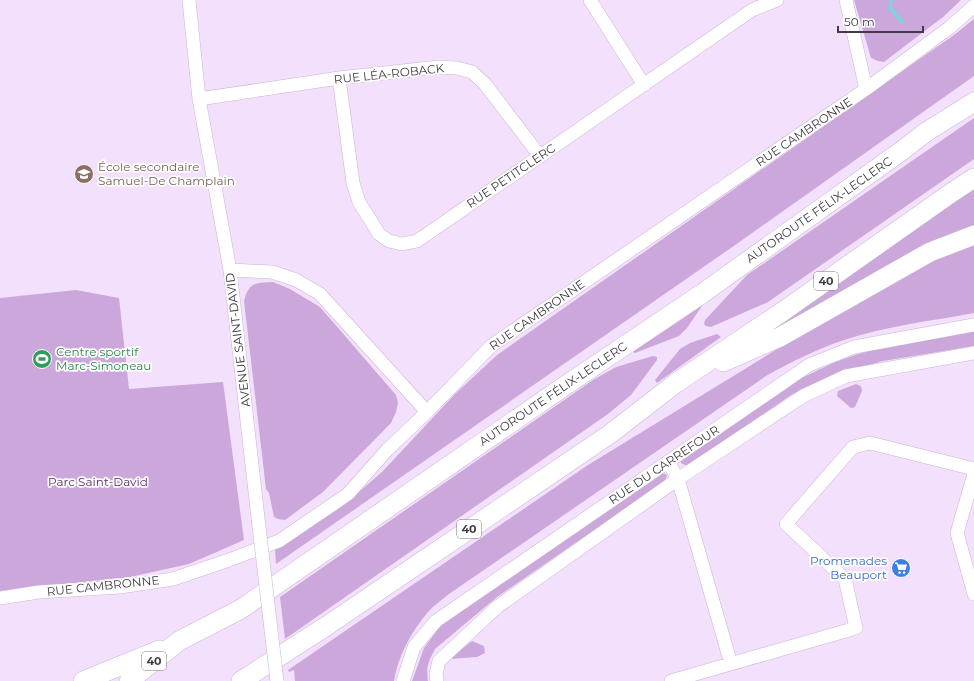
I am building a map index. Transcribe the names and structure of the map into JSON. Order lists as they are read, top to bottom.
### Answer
{
  "streets": {
    "highway": ["AUTOROUTE FÉLIX-LECLERC", "40"],
    "street": [
      "RUE LÉA-ROBACK",
      "RUE CAMBRONNE",
      "RUE PETITCLERC",
      "AVENUE SAINT-DAVID",
      "RUE DU CARREFOUR"
    ]
  },
  "crossings": [
    ["RUE LÉA-ROBACK", "RUE PETITCLERC"],
    ["RUE LÉA-ROBACK", "AVENUE SAINT-DAVID"]
  ],
  "parks": ["Parc Saint-David"],
  "places": {
    "school or university": ["École secondaire Samuel-De Champlain"],
    "sports": ["Centre sportif Marc-Simoneau"],
    "supermarket": ["Promenades Beauport"]
  },
  "scale_bar": "50 m"
}
